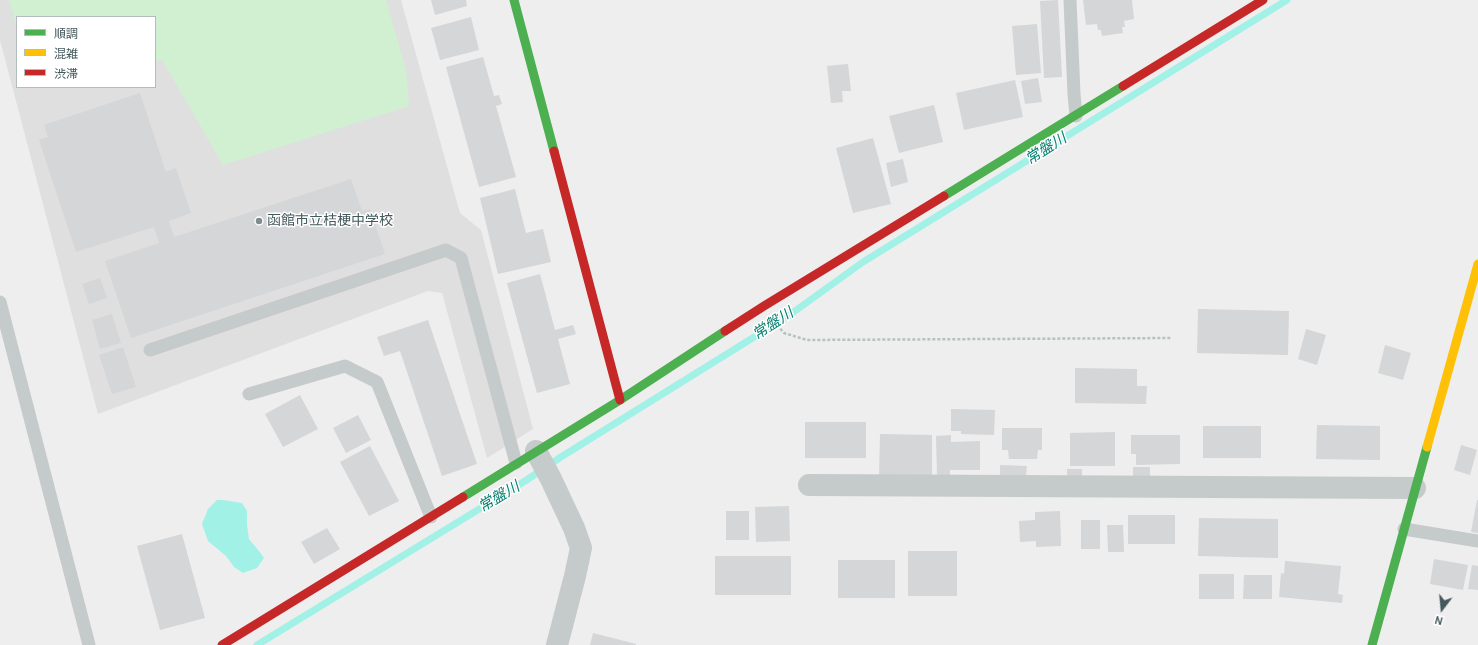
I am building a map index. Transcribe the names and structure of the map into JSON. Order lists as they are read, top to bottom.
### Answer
{
  "water": ["常盤川"],
  "places": ["函館市立桔梗中学校"],
  "legend": ["順調", "混雑", "渋滞"],
  "north": "bottom"
}
